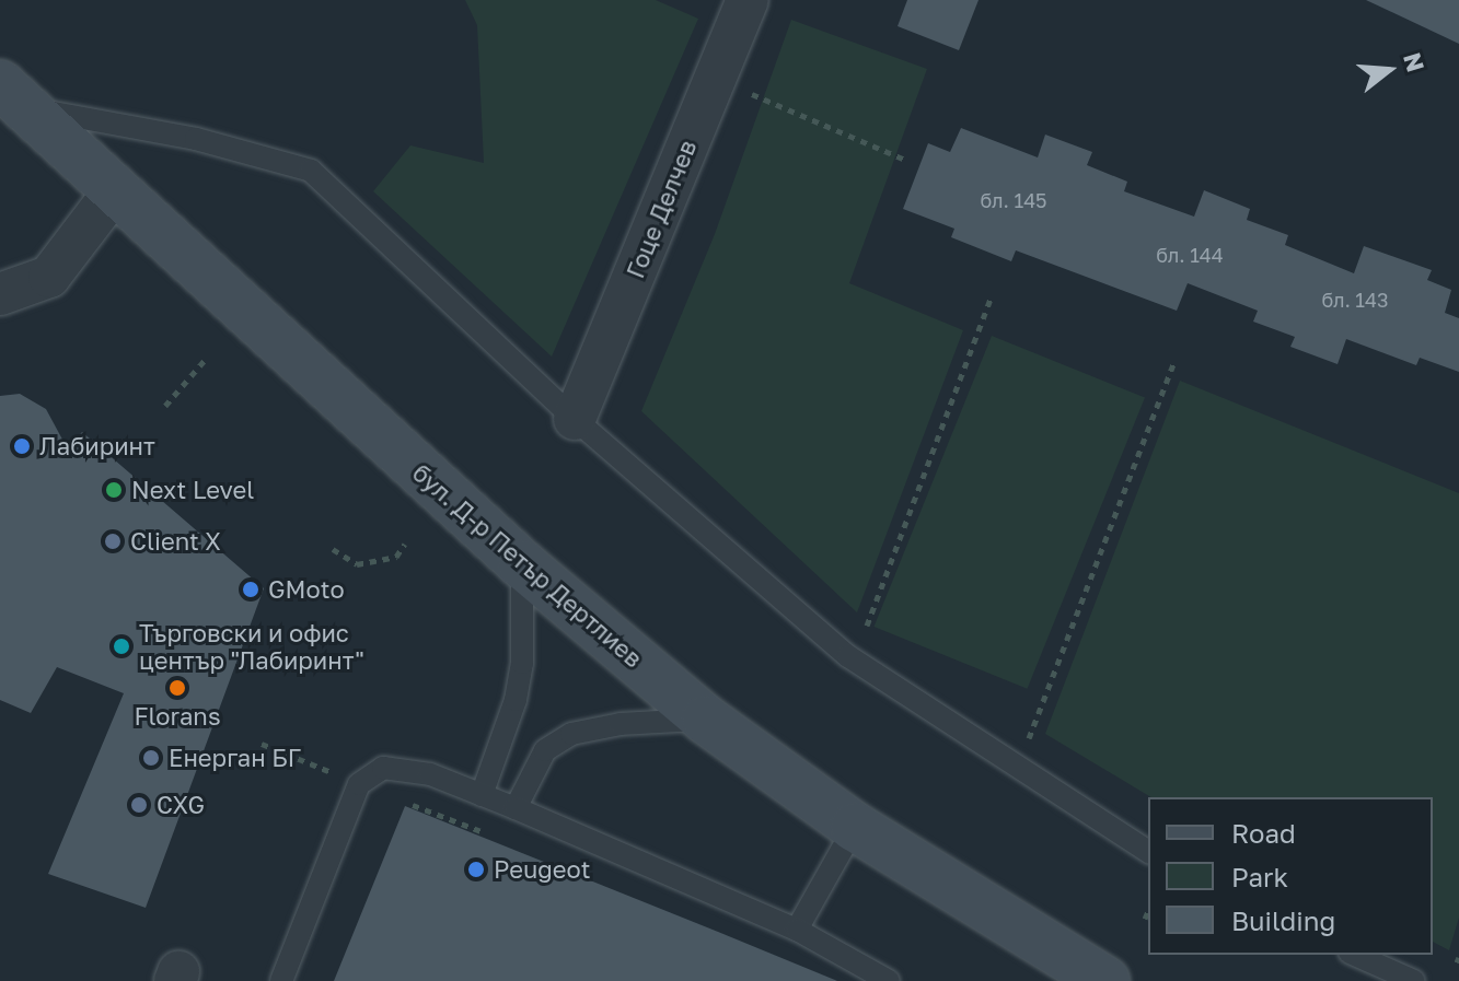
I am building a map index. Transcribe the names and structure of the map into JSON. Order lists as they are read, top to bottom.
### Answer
{
  "streets": {
    "main road": ["бул. Д-р Петър Дертлиев"],
    "street": ["Гоце Делчев"]
  },
  "places": [
    "Лабиринт",
    "Next Level",
    "Client X",
    "GMoto",
    "Търговски и офис център \"Лабиринт\"",
    "Florans",
    "Енерган БГ",
    "CXG",
    "Peugeot"
  ],
  "house_numbers": ["бл. 145", "бл. 144", "бл. 143"],
  "legend": ["Road", "Park", "Building"],
  "north": "right"
}
